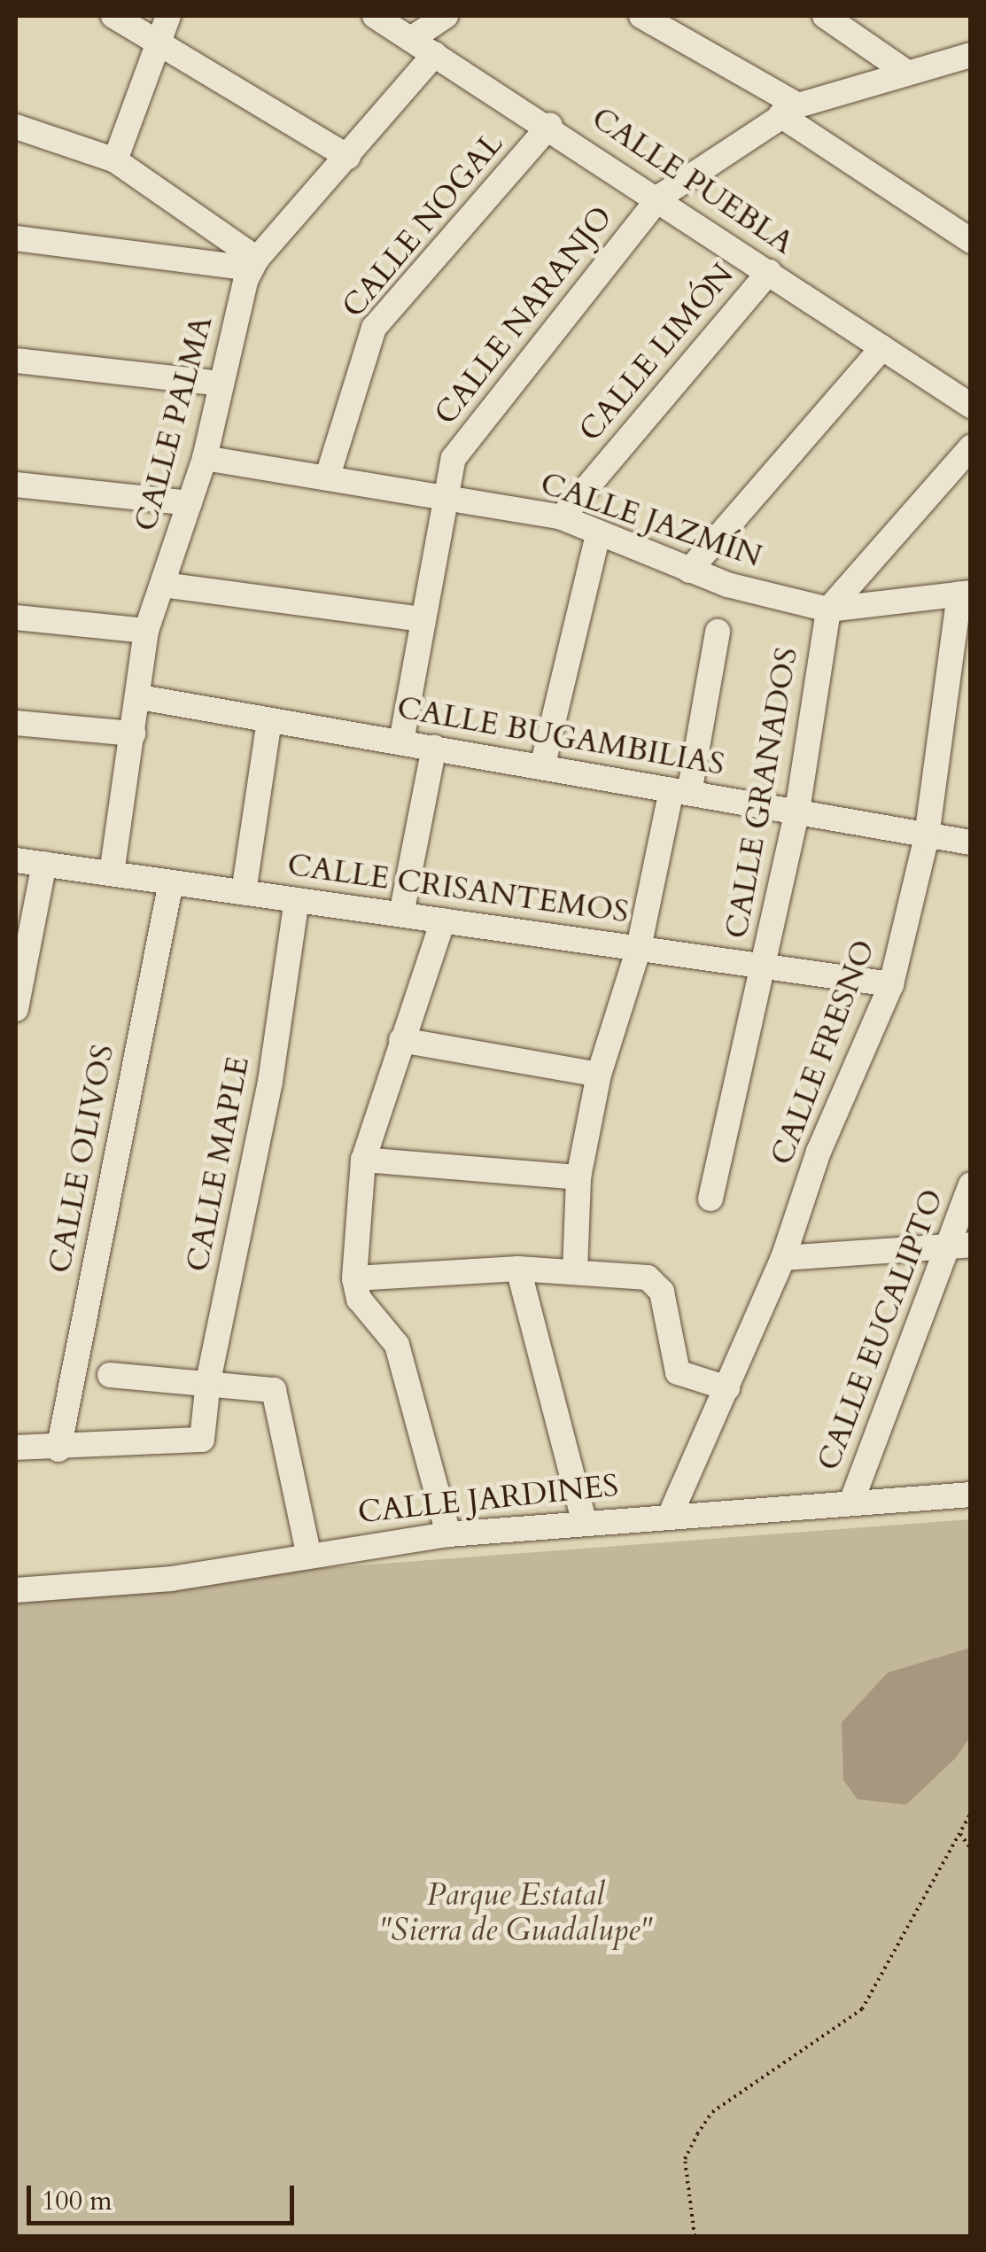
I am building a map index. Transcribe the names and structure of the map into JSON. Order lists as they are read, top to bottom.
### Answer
{
  "streets": {
    "street": [
      "CALLE PUEBLA",
      "CALLE NOGAL",
      "CALLE NARANJO",
      "CALLE LIMÓN",
      "CALLE PALMA",
      "CALLE JAZMÍN",
      "CALLE BUGAMBILIAS",
      "CALLE GRANADOS",
      "CALLE CRISANTEMOS",
      "CALLE FRESNO",
      "CALLE OLIVOS",
      "CALLE MAPLE",
      "CALLE EUCALIPTO",
      "CALLE JARDINES"
    ]
  },
  "crossings": [
    ["CALLE PUEBLA", "CALLE NOGAL"],
    ["CALLE PUEBLA", "CALLE NARANJO"],
    ["CALLE PUEBLA", "CALLE LIMÓN"],
    ["CALLE PUEBLA", "CALLE PALMA"],
    ["CALLE NOGAL", "CALLE JAZMÍN"],
    ["CALLE NARANJO", "CALLE JAZMÍN"],
    ["CALLE NARANJO", "CALLE BUGAMBILIAS"],
    ["CALLE LIMÓN", "CALLE JAZMÍN"],
    ["CALLE PALMA", "CALLE JAZMÍN"],
    ["CALLE PALMA", "CALLE BUGAMBILIAS"],
    ["CALLE PALMA", "CALLE CRISANTEMOS"],
    ["CALLE JAZMÍN", "CALLE GRANADOS"],
    ["CALLE JAZMÍN", "CALLE FRESNO"],
    ["CALLE BUGAMBILIAS", "CALLE GRANADOS"],
    ["CALLE BUGAMBILIAS", "CALLE FRESNO"],
    ["CALLE GRANADOS", "CALLE CRISANTEMOS"],
    ["CALLE CRISANTEMOS", "CALLE FRESNO"],
    ["CALLE CRISANTEMOS", "CALLE OLIVOS"],
    ["CALLE CRISANTEMOS", "CALLE MAPLE"],
    ["CALLE FRESNO", "CALLE JARDINES"],
    ["CALLE OLIVOS", "CALLE MAPLE"],
    ["CALLE EUCALIPTO", "CALLE JARDINES"]
  ],
  "parks": ["Parque Estatal \"Sierra de Guadalupe\""],
  "scale_bar": "100 m"
}
